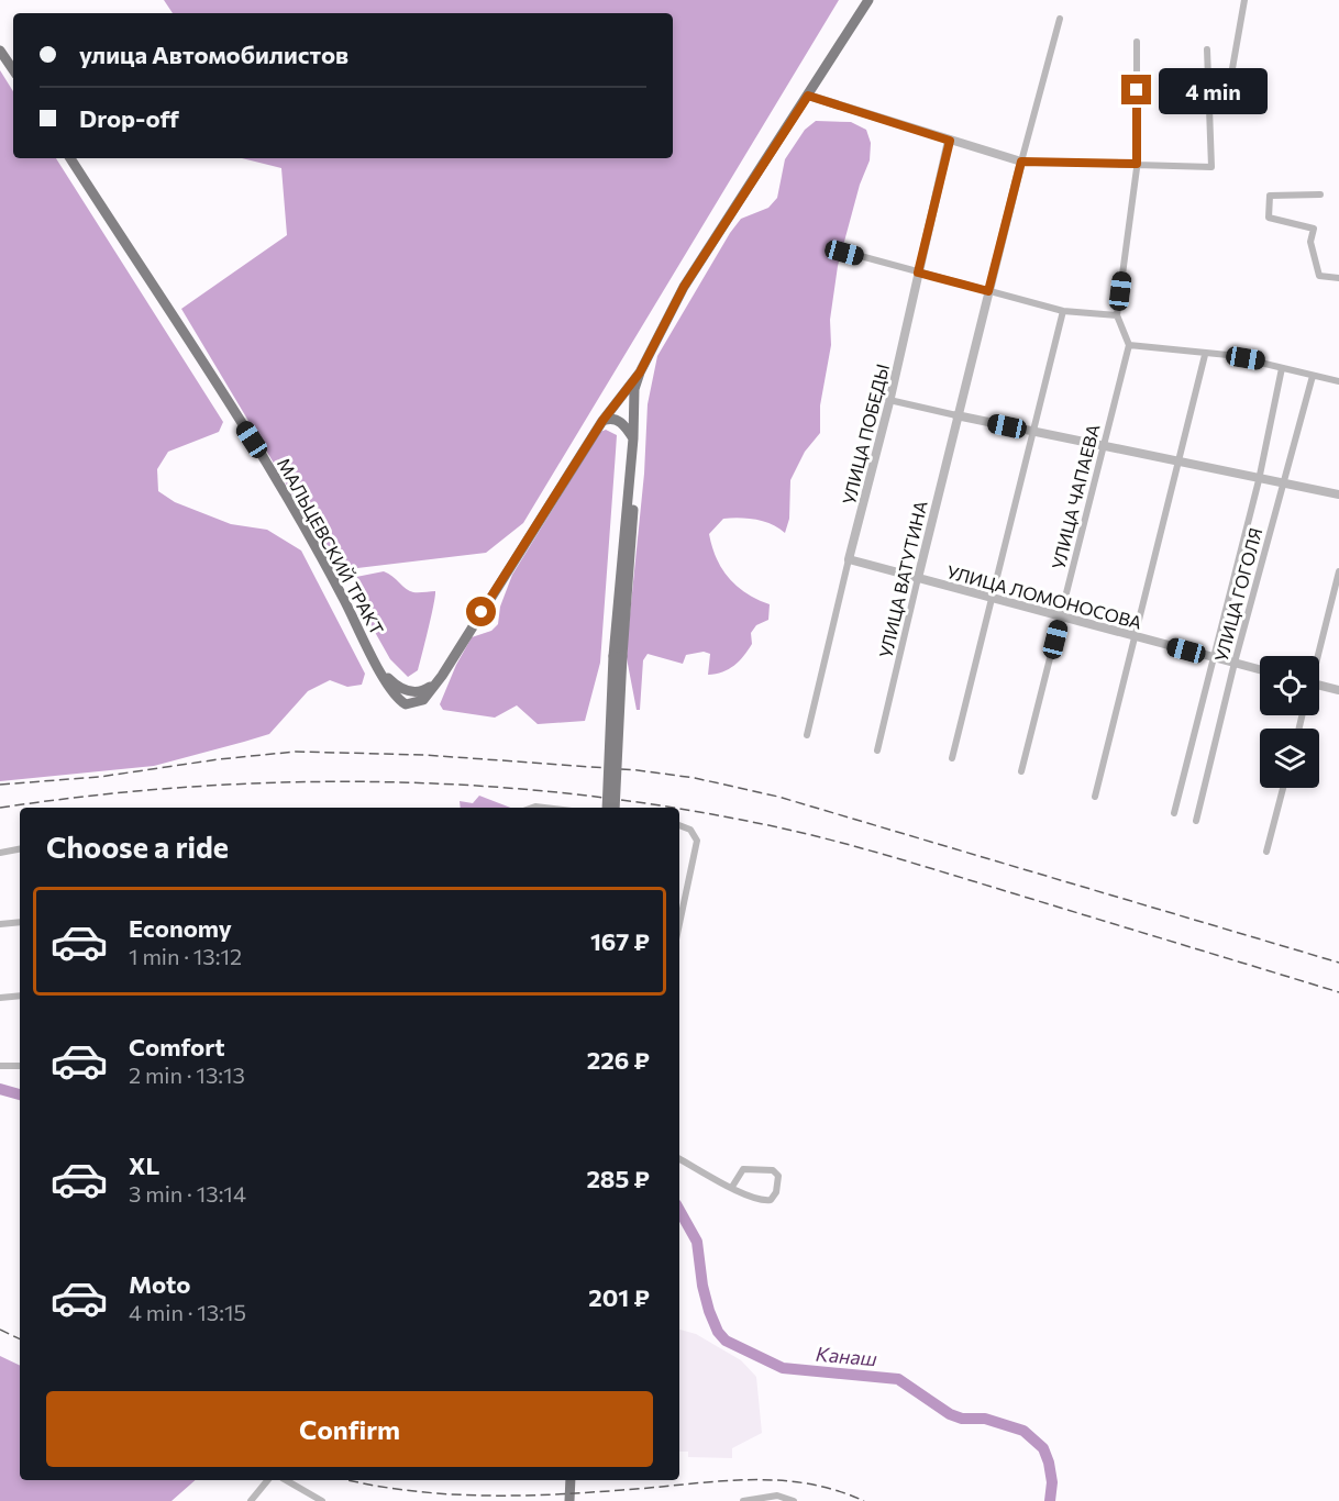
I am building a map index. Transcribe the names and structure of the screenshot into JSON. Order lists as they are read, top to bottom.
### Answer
{
  "streets": {
    "main road": ["МАЛЬЦЕВСКИЙ ТРАКТ"],
    "street": [
      "УЛИЦА ПОБЕДЫ",
      "УЛИЦА ЧАПАЕВА",
      "УЛИЦА ВАТУТИНА",
      "УЛИЦА ГОГОЛЯ",
      "УЛИЦА ЛОМОНОСОВА"
    ]
  },
  "crossings": [
    ["УЛИЦА ПОБЕДЫ", "УЛИЦА ЛОМОНОСОВА"],
    ["УЛИЦА ЧАПАЕВА", "УЛИЦА ЛОМОНОСОВА"],
    ["УЛИЦА ВАТУТИНА", "УЛИЦА ЛОМОНОСОВА"],
    ["УЛИЦА ГОГОЛЯ", "УЛИЦА ЛОМОНОСОВА"]
  ],
  "water": ["Канаш"],
  "page": {
    "banner": ["улица Автомобилистов", "Drop-off"],
    "bubble": "4 min",
    "heading": "Choose a ride",
    "list": [
      {
        "name": "Economy",
        "note": "1 min · 13:12",
        "value": "167 ₽"
      },
      {
        "name": "Comfort",
        "note": "2 min · 13:13",
        "value": "226 ₽"
      },
      {
        "name": "XL",
        "note": "3 min · 13:14",
        "value": "285 ₽"
      },
      {
        "name": "Moto",
        "note": "4 min · 13:15",
        "value": "201 ₽"
      }
    ],
    "buttons": "Confirm"
  }
}
